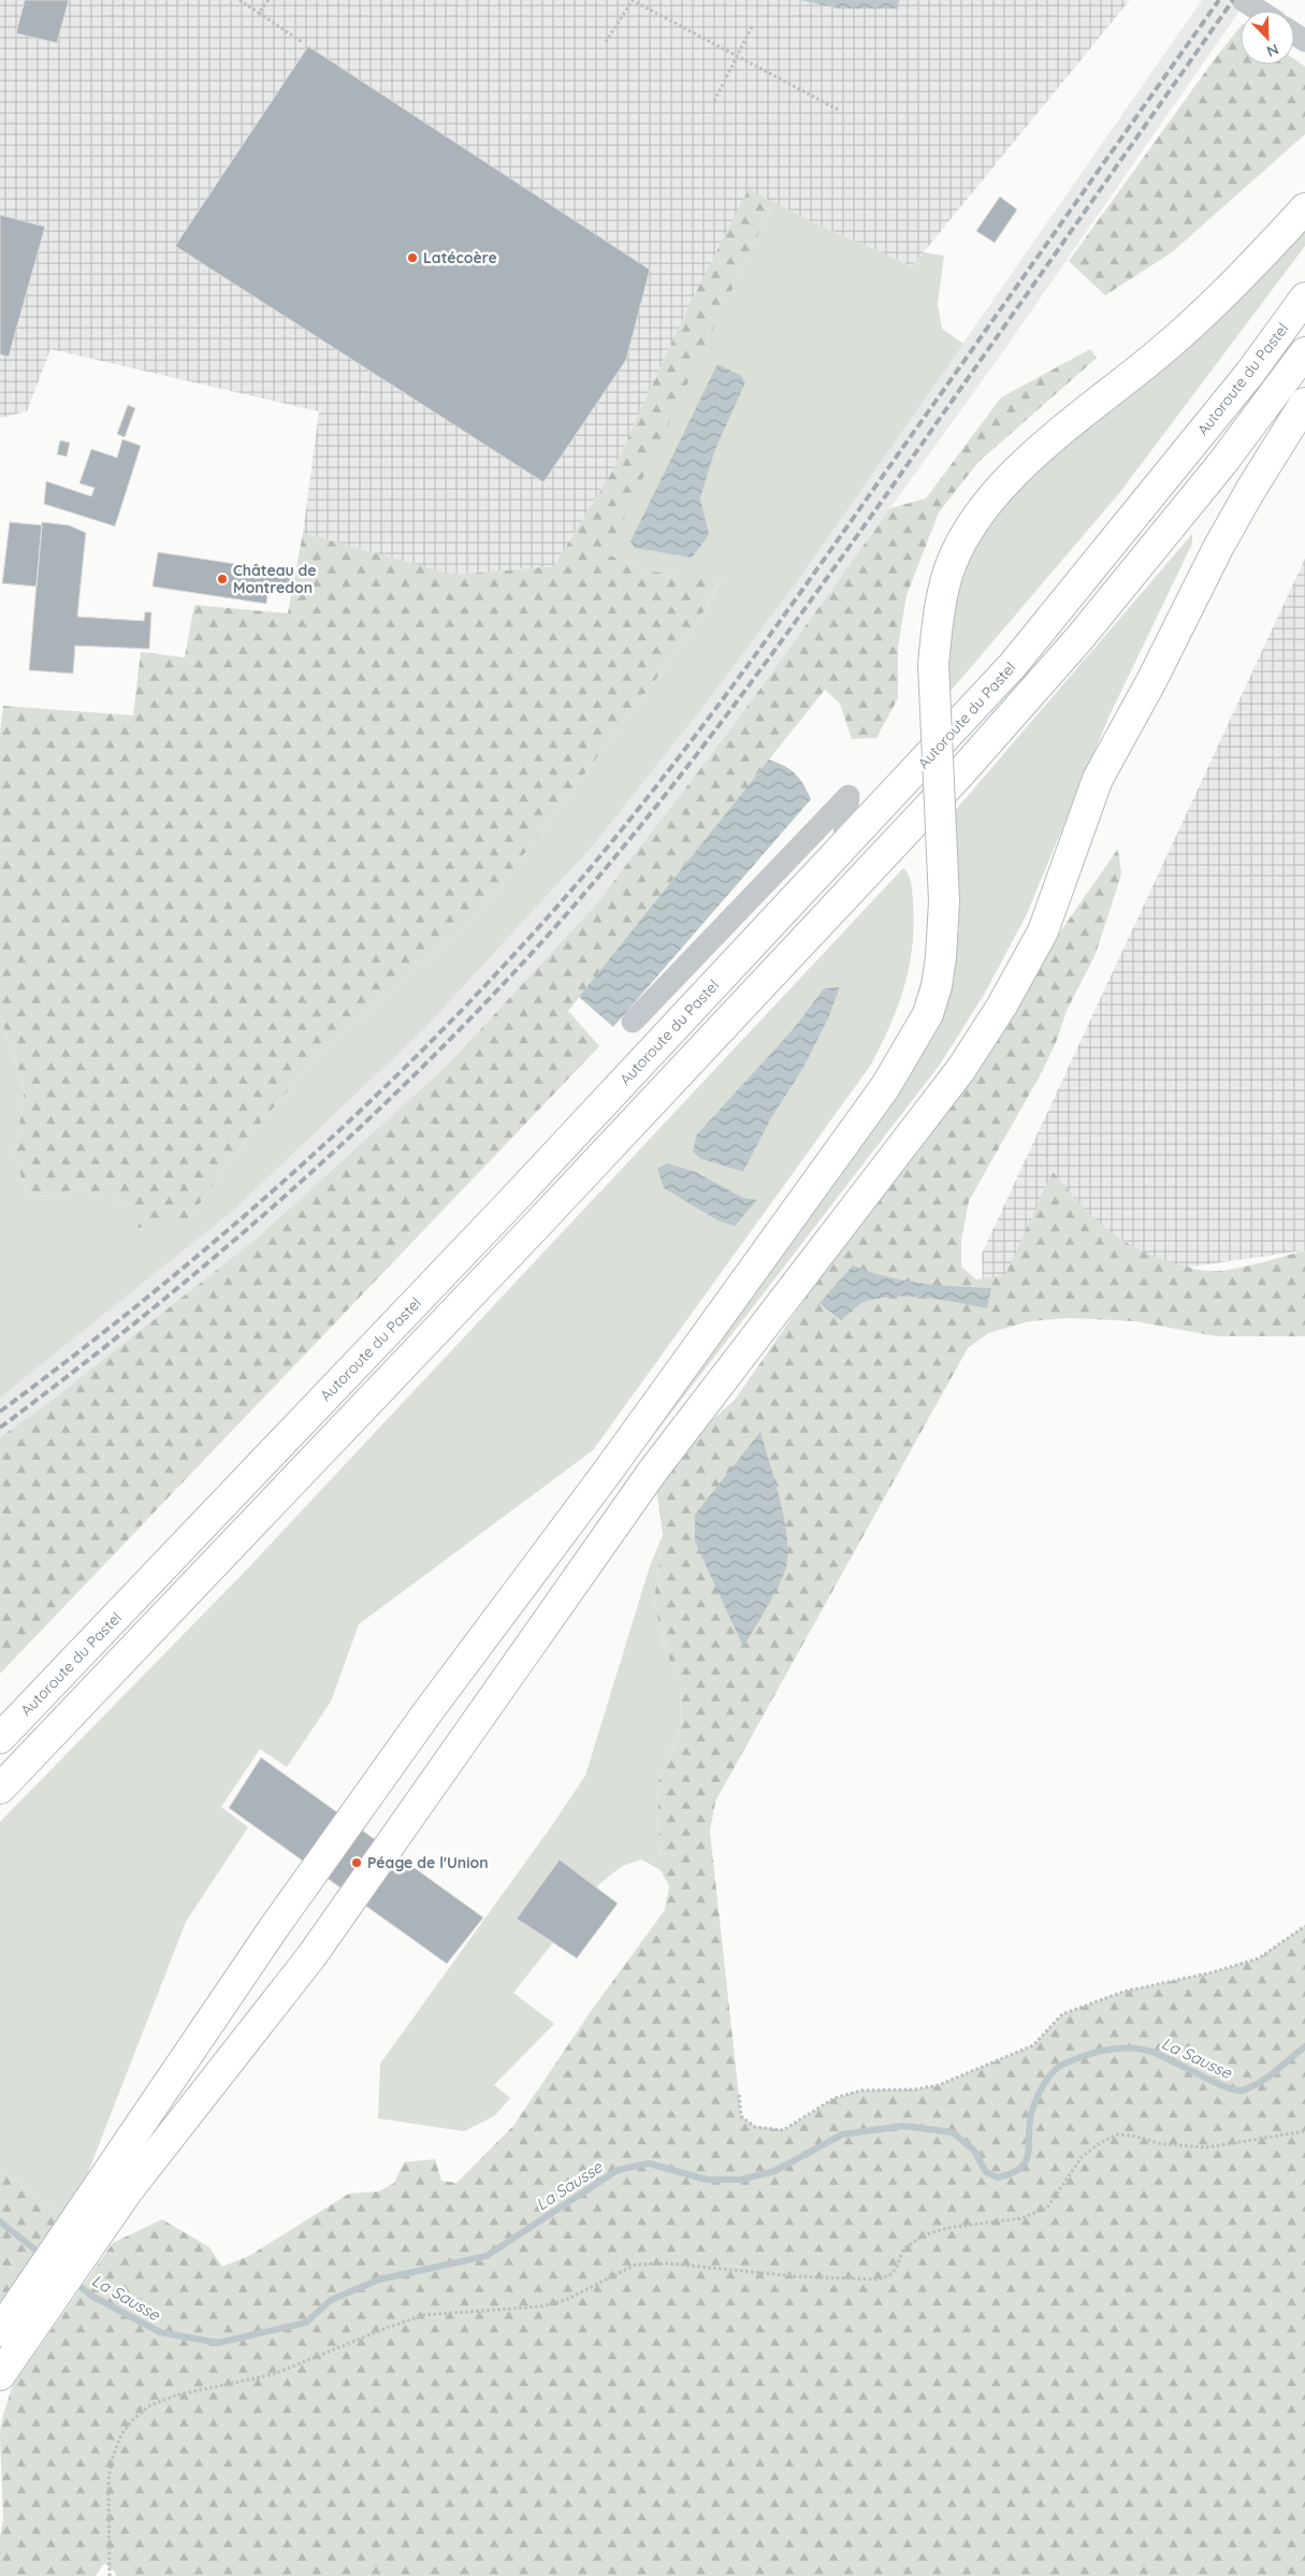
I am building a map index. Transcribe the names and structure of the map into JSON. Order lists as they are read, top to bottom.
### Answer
{
  "streets": {
    "highway": ["Autoroute du Pastel"]
  },
  "water": ["La Sausse"],
  "places": ["Latécoère", "Château de Montredon", "Péage de l'Union"],
  "north": "bottom right"
}
